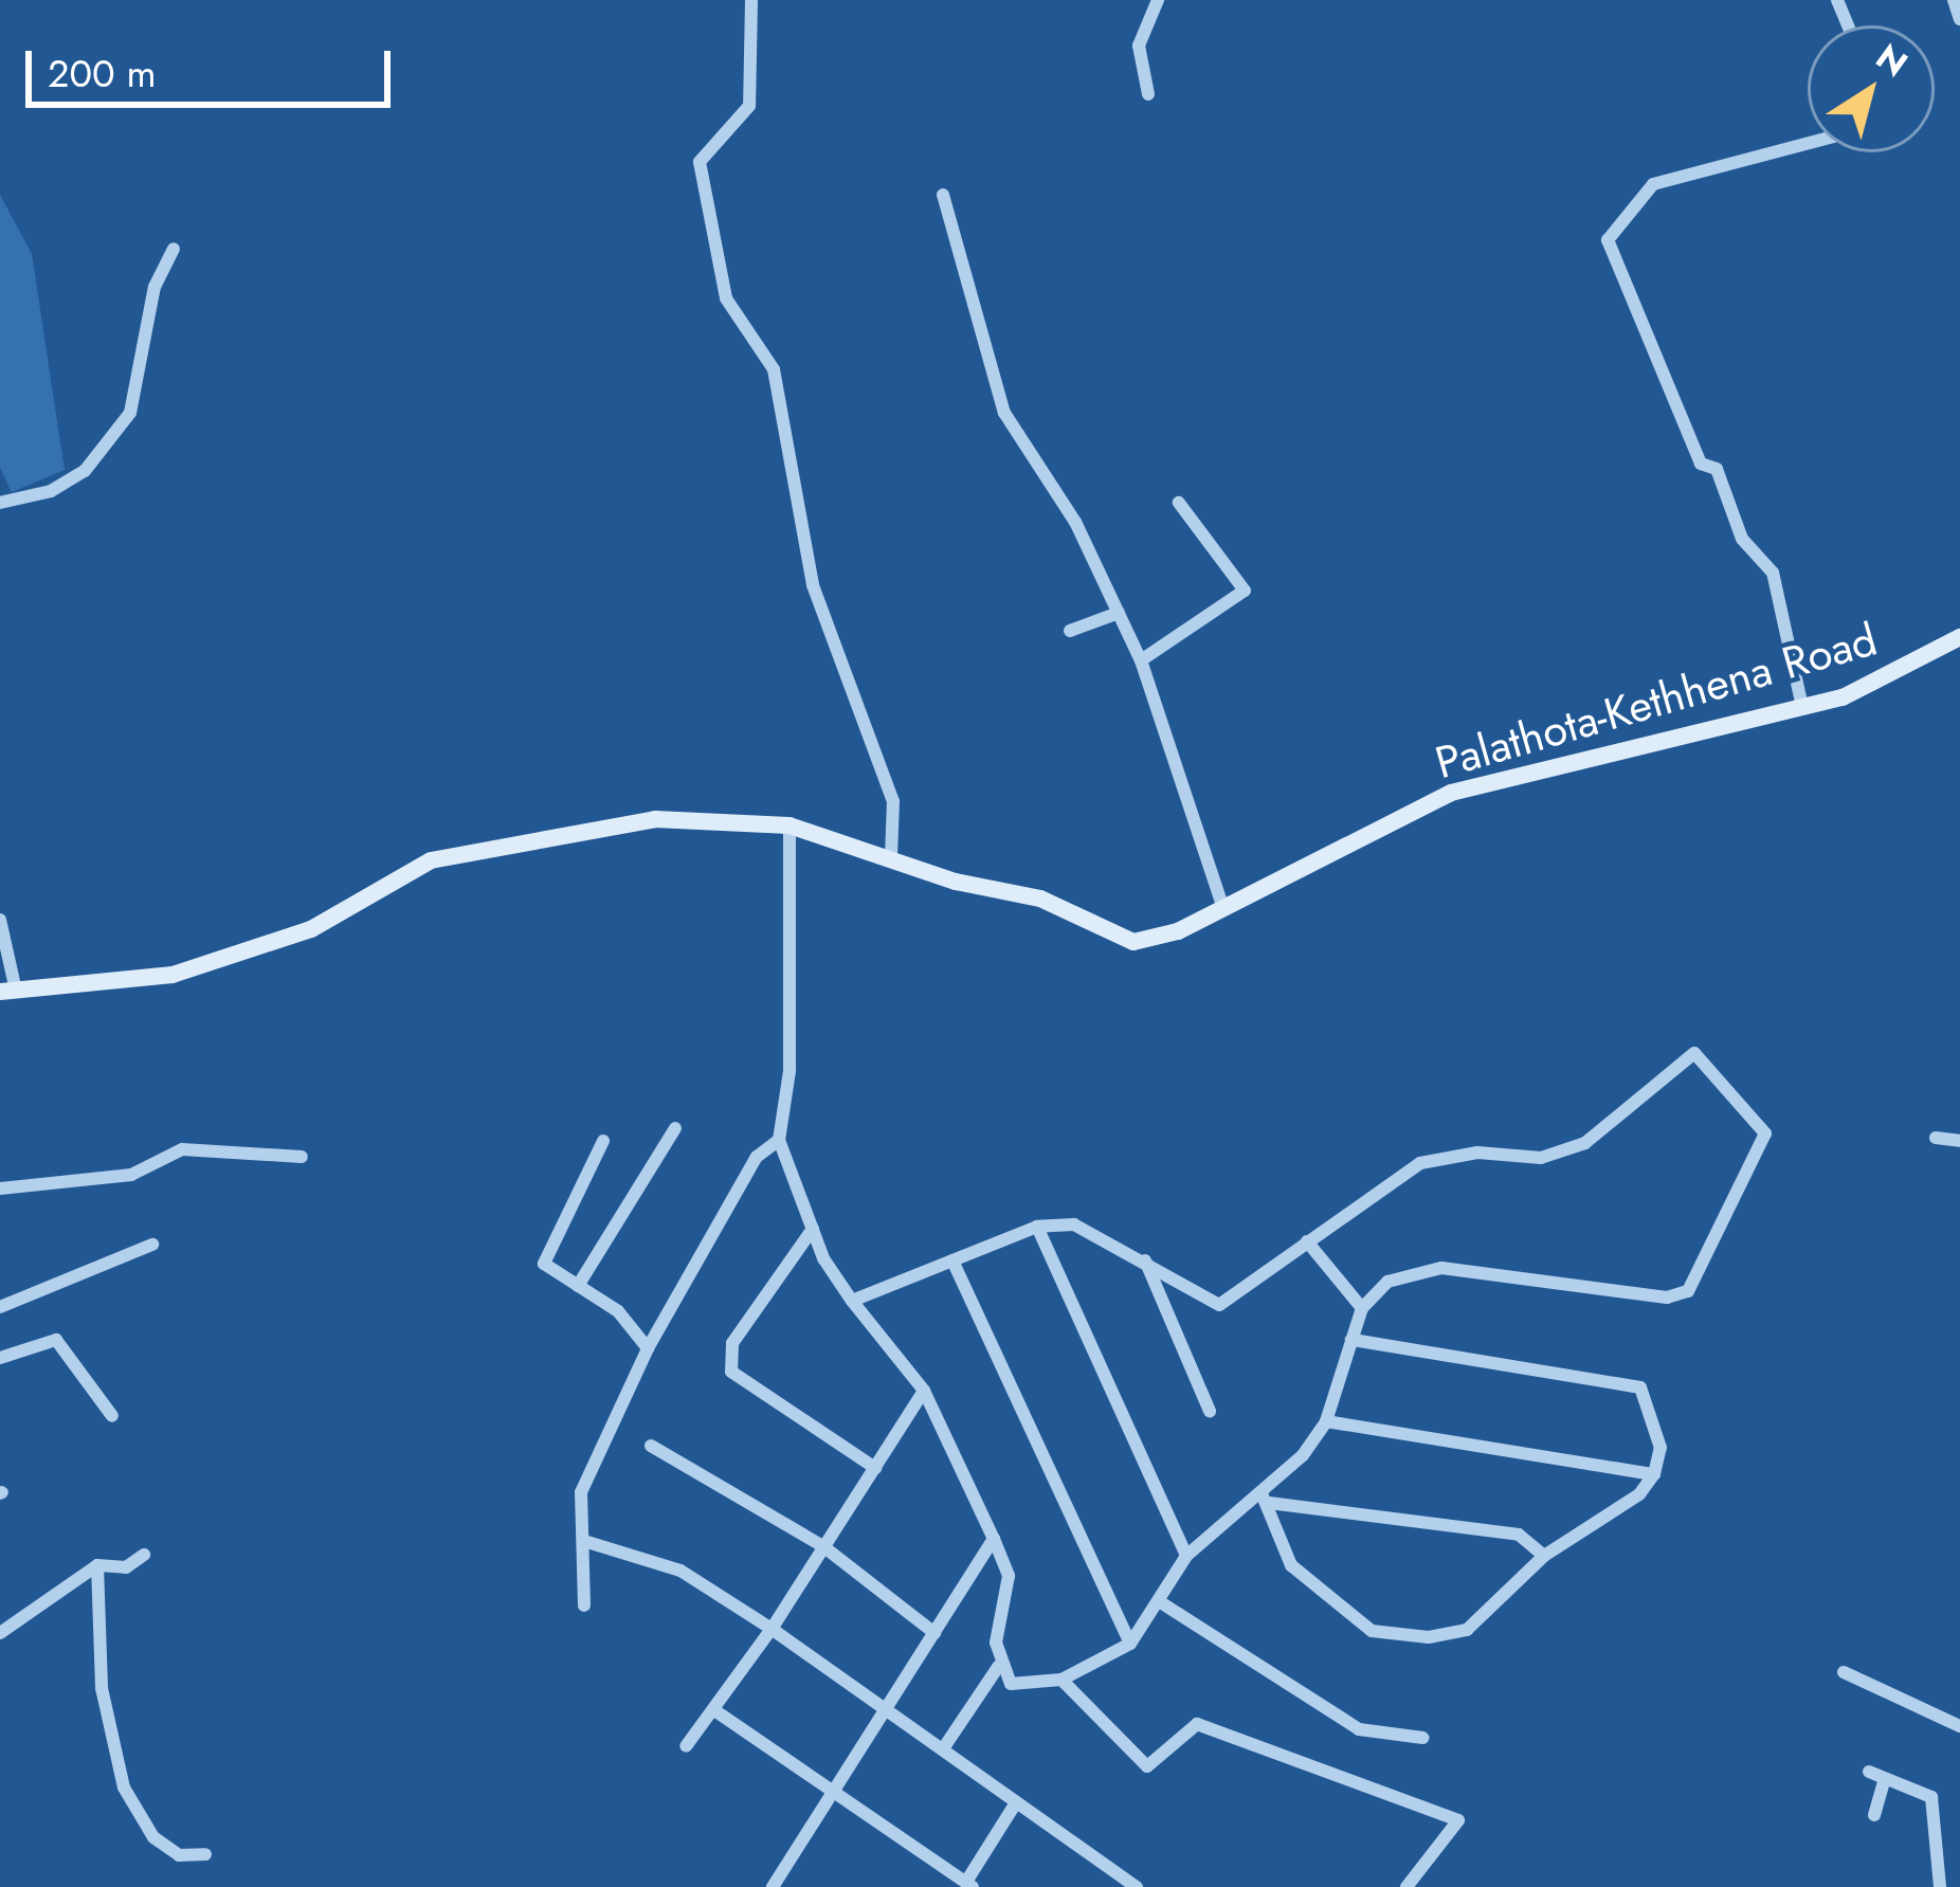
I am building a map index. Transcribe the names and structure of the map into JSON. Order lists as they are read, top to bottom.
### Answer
{
  "streets": {
    "street": ["Palathota-Kethhena Road"]
  },
  "scale_bar": "200 m",
  "north": "top right"
}
